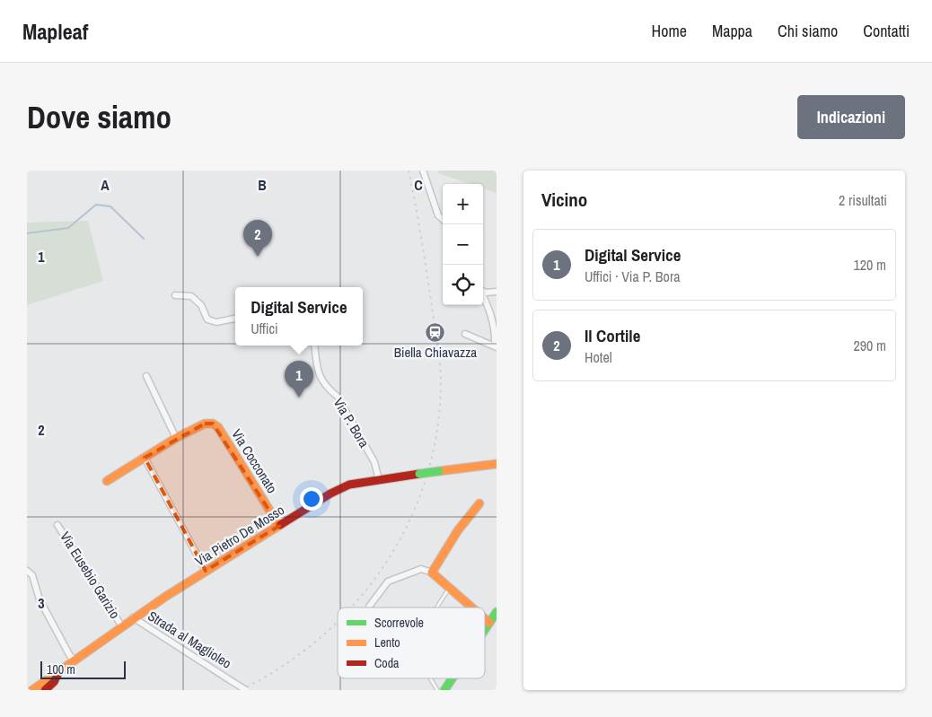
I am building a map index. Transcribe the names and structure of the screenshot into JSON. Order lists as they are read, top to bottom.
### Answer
{
  "streets": {
    "main road": ["Via Cocconato", "Via Pietro De Mosso", "Strada al Maglioleo"],
    "street": ["Via P. Bora", "Via Eusebio Garizio"]
  },
  "crossings": [
    ["Via P. Bora", "Via Pietro De Mosso"],
    ["Via Cocconato", "Via Pietro De Mosso"],
    ["Via Pietro De Mosso", "Strada al Maglioleo"],
    ["Via Eusebio Garizio", "Strada al Maglioleo"]
  ],
  "places": {
    "station": ["Biella Chiavazza"]
  },
  "legend": ["Scorrevole", "Lento", "Coda"],
  "scale_bar": "100 m",
  "page": {
    "header": "Mapleaf",
    "nav": [
      "Home",
      "Mappa",
      "Chi siamo",
      "Contatti"
    ],
    "buttons": "Indicazioni",
    "title": "Dove siamo",
    "heading": ["Vicino", "2 risultati"],
    "map_buttons": ["+", "−"],
    "pins": ["2", "1"],
    "list": [
      {
        "mark": "1",
        "name": "Digital Service",
        "note": "Uffici · Via P. Bora",
        "value": "120 m"
      },
      {
        "mark": "2",
        "name": "Il Cortile",
        "note": "Hotel",
        "value": "290 m"
      }
    ],
    "popup": ["Digital Service", "Uffici"],
    "scale": "100 m"
  },
  "grid": {
    "columns": ["A", "B", "C"],
    "rows": ["1", "2", "3"]
  }
}
